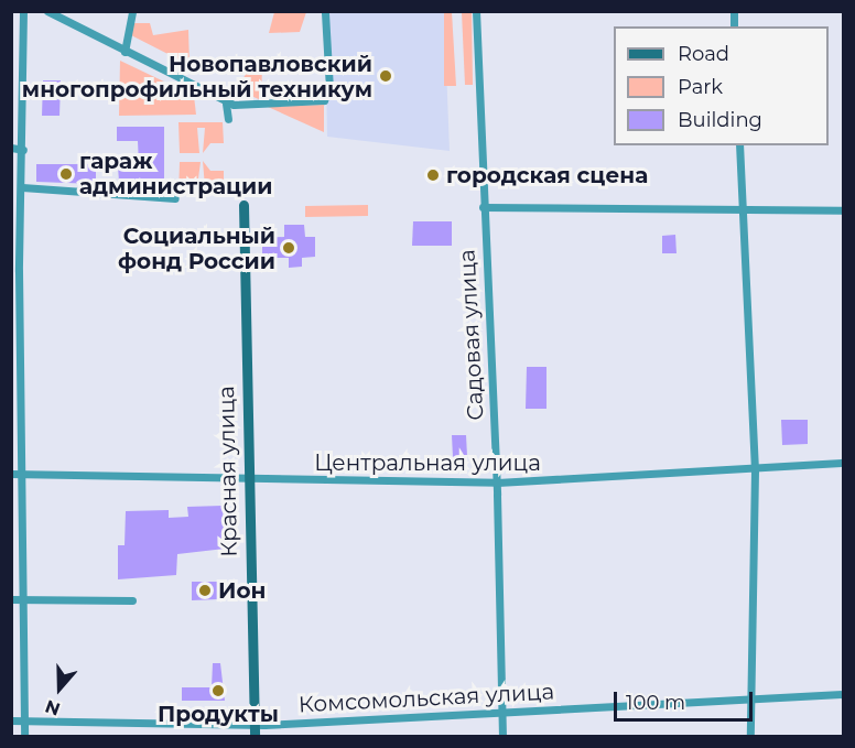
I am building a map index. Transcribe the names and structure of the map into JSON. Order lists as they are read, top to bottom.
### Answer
{
  "streets": {
    "street": [
      "Садовая улица",
      "Центральная улица",
      "Красная улица",
      "Комсомольская улица"
    ]
  },
  "crossings": [
    ["Садовая улица", "Центральная улица"],
    ["Садовая улица", "Комсомольская улица"],
    ["Центральная улица", "Красная улица"],
    ["Красная улица", "Комсомольская улица"]
  ],
  "places": [
    "Новопавловский многопрофильный техникум",
    "гараж администрации",
    "городская сцена",
    "Социальный фонд России",
    "Ион",
    "Продукты"
  ],
  "legend": ["Road", "Park", "Building"],
  "scale_bar": "100 m",
  "north": "bottom"
}
